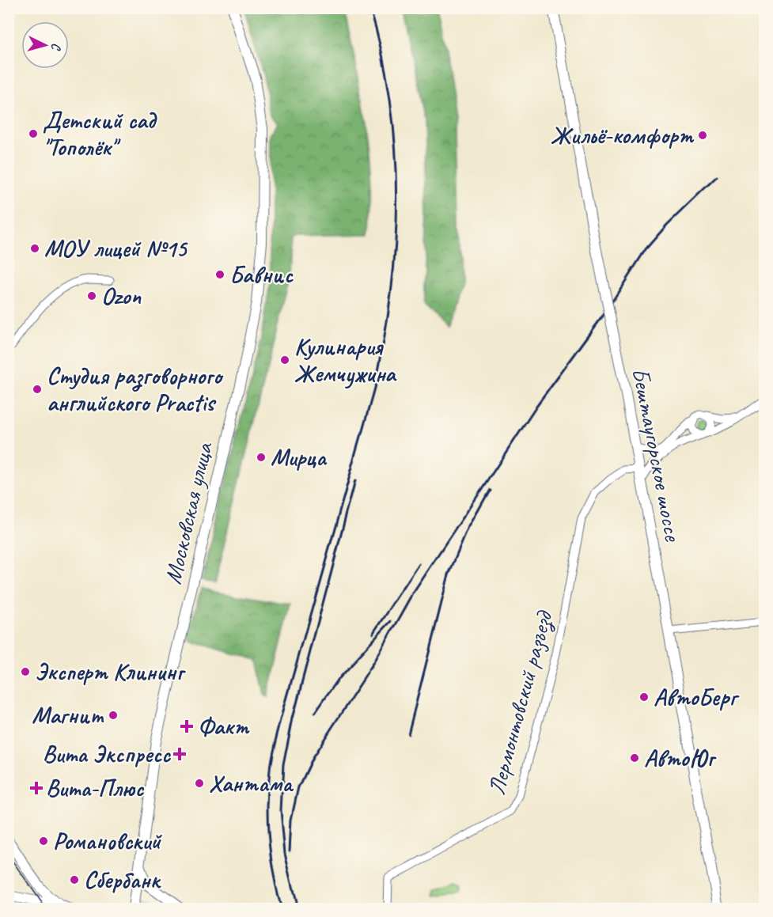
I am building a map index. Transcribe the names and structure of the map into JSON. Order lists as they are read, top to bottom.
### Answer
{
  "streets": {
    "street": ["Бештаугорское шоссе", "Московская улица", "Лермонтовский разъезд"]
  },
  "crossings": [
    ["Бештаугорское шоссе", "Лермонтовский разъезд"]
  ],
  "places": {
    "other": [
      "Детский сад \"Тополёк\"",
      "Жильё-комфорт",
      "МОУ лицей №15",
      "Бавнис",
      "Ozon",
      "Кулинария Жемчужина",
      "Студия разговорного английского Practis",
      "Мирца",
      "Эксперт Клининг",
      "АвтоБерг",
      "Магнит",
      "АвтоЮг",
      "Хантама",
      "Романовский",
      "Сбербанк"
    ],
    "health": ["Факт", "Вита Экспресс", "Вита-Плюс"]
  },
  "north": "right"
}
